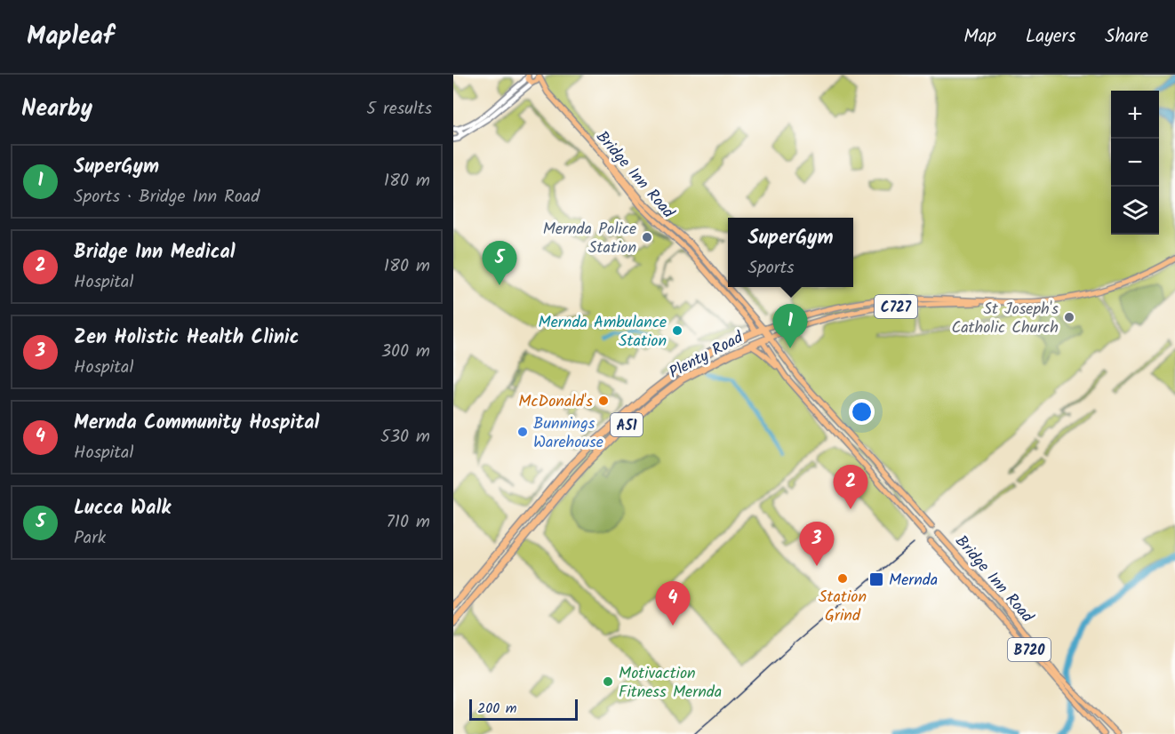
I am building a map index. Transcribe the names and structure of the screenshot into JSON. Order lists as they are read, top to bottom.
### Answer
{
  "streets": {
    "highway": ["Bridge Inn Road", "Plenty Road", "A51"],
    "main road": ["C727", "B720"]
  },
  "crossings": [
    ["Bridge Inn Road", "Plenty Road"]
  ],
  "places": {
    "other": [
      "Mernda Police Station",
      "St Joseph's Catholic Church",
      "Mernda Ambulance Station",
      "McDonald's",
      "Bunnings Warehouse",
      "Station Grind",
      "Motivaction Fitness Mernda"
    ],
    "transit": ["Mernda"]
  },
  "scale_bar": "200 m",
  "page": {
    "header": "Mapleaf",
    "nav": ["Map", "Layers", "Share"],
    "heading": ["Nearby", "5 results"],
    "map_buttons": ["+", "−"],
    "list": [
      {
        "mark": "1",
        "name": "SuperGym",
        "note": "Sports · Bridge Inn Road",
        "value": "180 m"
      },
      {
        "mark": "2",
        "name": "Bridge Inn Medical",
        "note": "Hospital",
        "value": "180 m"
      },
      {
        "mark": "3",
        "name": "Zen Holistic Health Clinic",
        "note": "Hospital",
        "value": "300 m"
      },
      {
        "mark": "4",
        "name": "Mernda Community Hospital",
        "note": "Hospital",
        "value": "530 m"
      },
      {
        "mark": "5",
        "name": "Lucca Walk",
        "note": "Park",
        "value": "710 m"
      }
    ],
    "popup": ["SuperGym", "Sports"],
    "pins": [
      "5",
      "1",
      "2",
      "3",
      "4"
    ],
    "scale": "200 m"
  }
}
